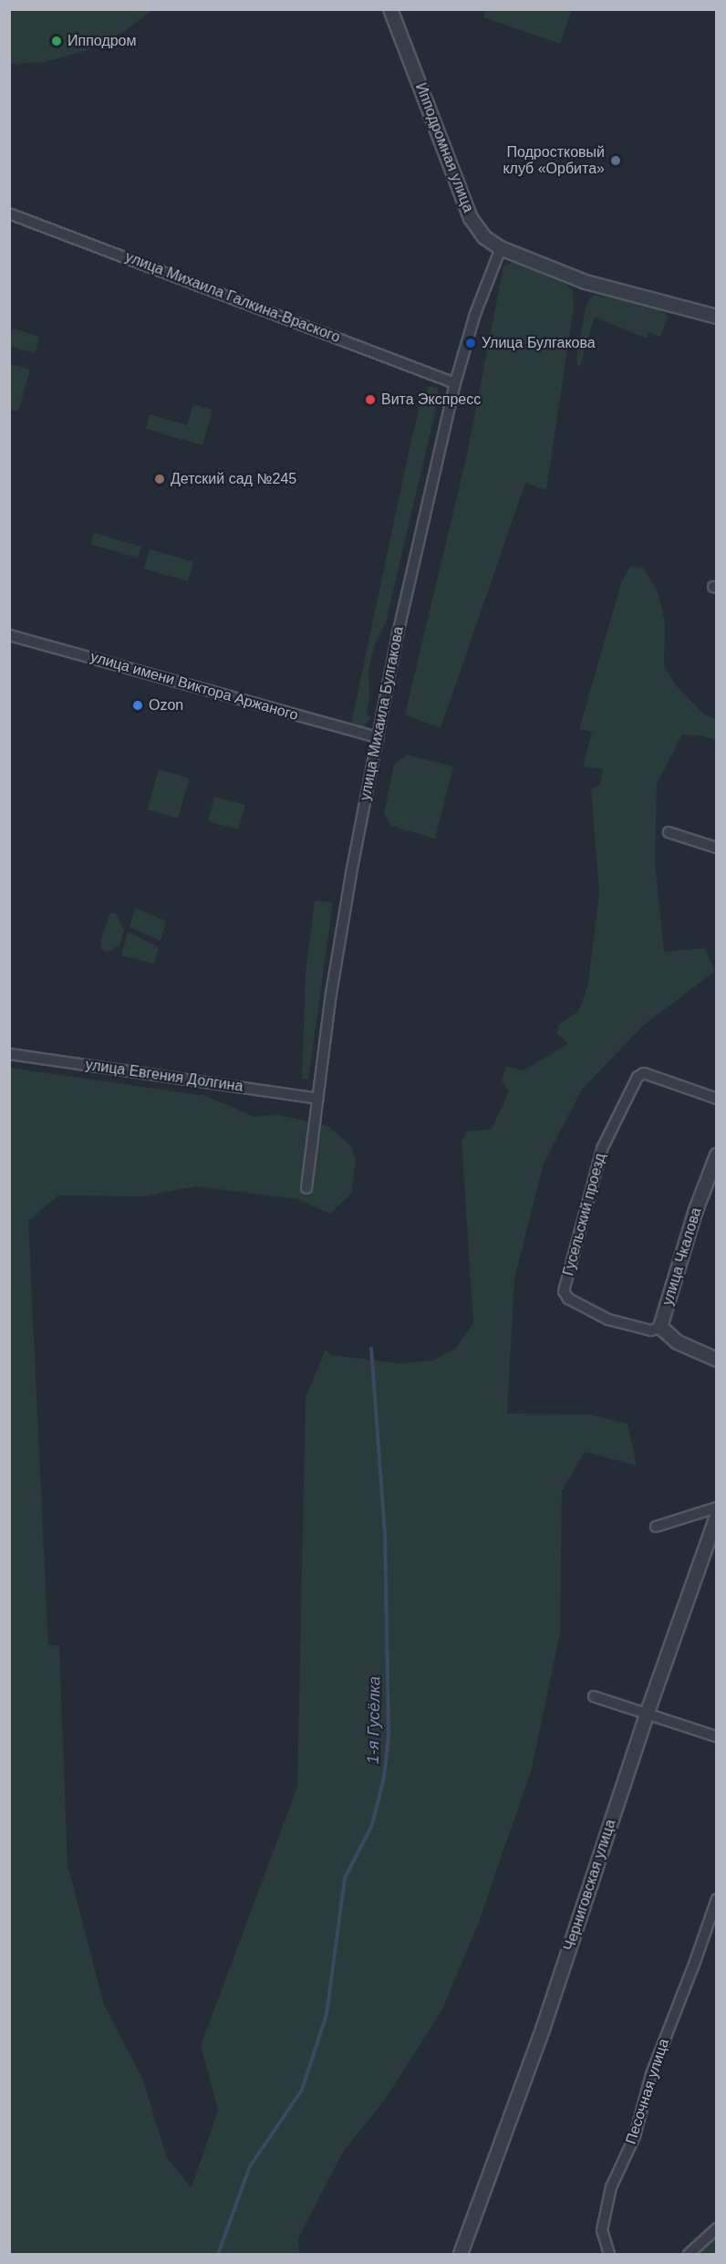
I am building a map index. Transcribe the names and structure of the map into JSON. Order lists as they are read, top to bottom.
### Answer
{
  "streets": {
    "street": [
      "Ипподромная улица",
      "улица Михаила Галкина-Враского",
      "улица имени Виктора Аржаного",
      "улица Михаила Булгакова",
      "улица Евгения Долгина",
      "Гусельский проезд",
      "улица Чкалова",
      "Черниговская улица",
      "Песочная улица"
    ]
  },
  "crossings": [
    ["Ипподромная улица", "улица Михаила Булгакова"],
    ["улица Михаила Галкина-Враского", "улица Михаила Булгакова"],
    ["улица имени Виктора Аржаного", "улица Михаила Булгакова"],
    ["улица Михаила Булгакова", "улица Евгения Долгина"],
    ["Гусельский проезд", "улица Чкалова"]
  ],
  "water": ["1-я Гусёлка"],
  "places": [
    "Ипподром",
    "Подростковый клуб «Орбита»",
    "Улица Булгакова",
    "Вита Экспресс",
    "Детский сад №245",
    "Ozon"
  ]
}
